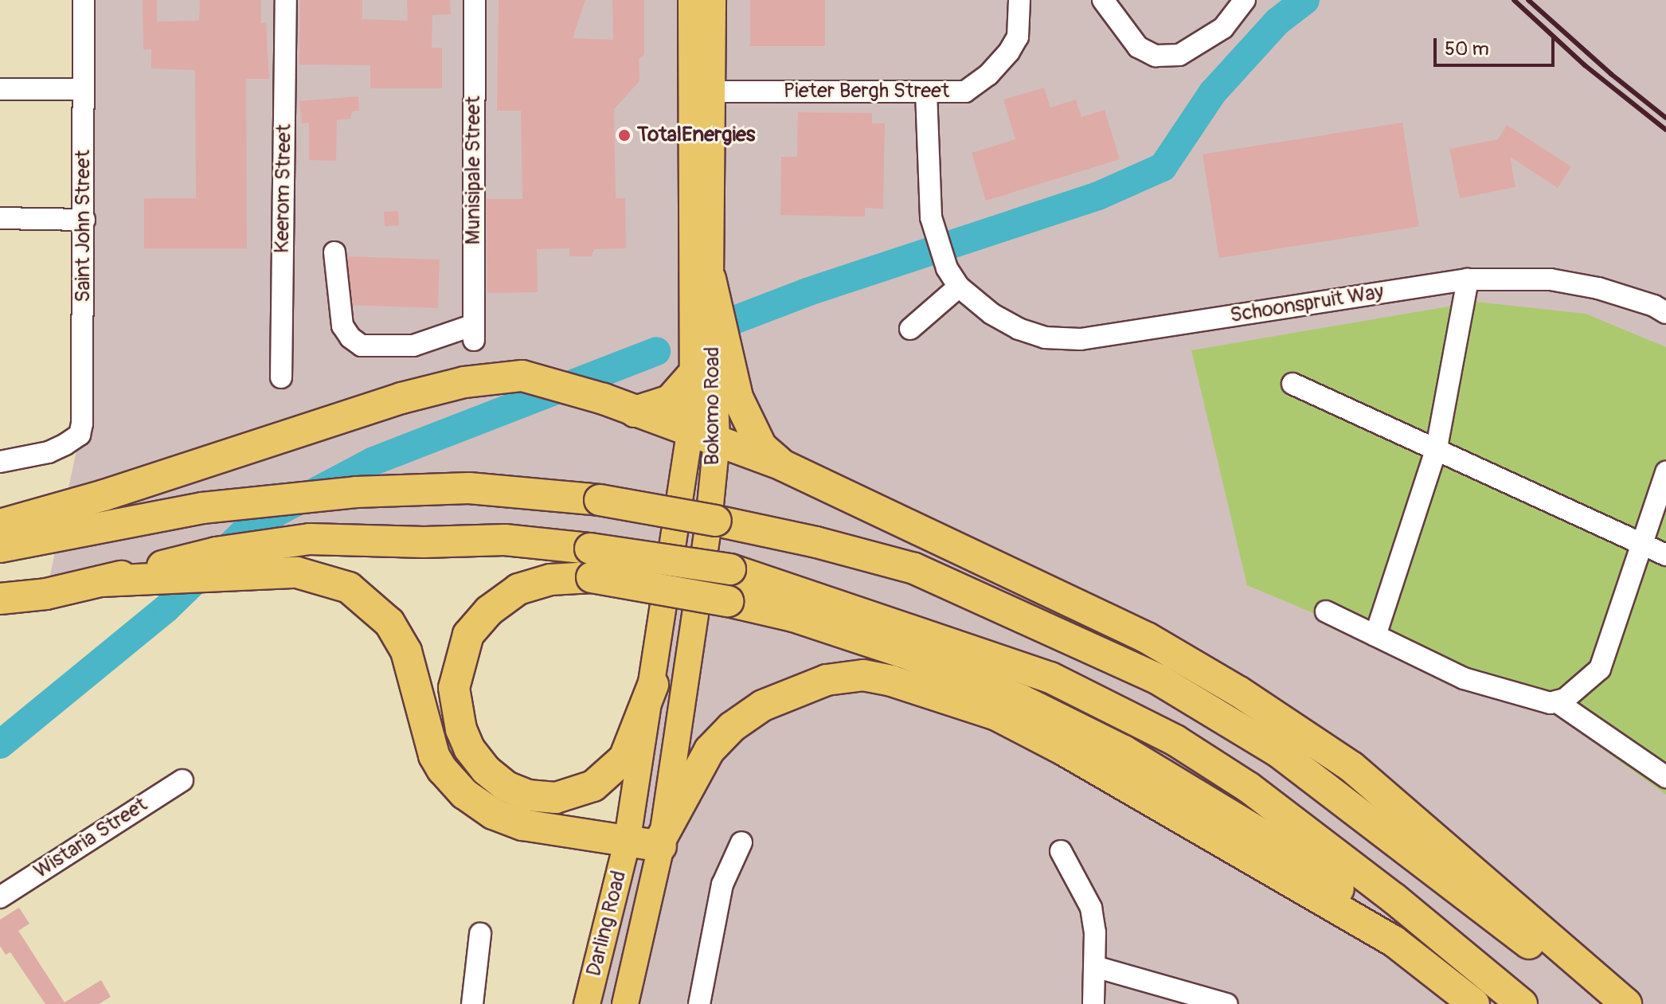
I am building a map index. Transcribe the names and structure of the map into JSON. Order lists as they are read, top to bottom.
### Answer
{
  "streets": {
    "main road": ["Bokomo Road", "Darling Road"],
    "street": [
      "Pieter Bergh Street",
      "Munisipale Street",
      "Keerom Street",
      "Saint John Street",
      "Schoonspruit Way",
      "Wistaria Street"
    ]
  },
  "crossings": [
    ["Pieter Bergh Street", "Schoonspruit Way"],
    ["Pieter Bergh Street", "Bokomo Road"],
    ["Bokomo Road", "Darling Road"]
  ],
  "places": ["TotalEnergies"],
  "scale_bar": "50 m"
}
